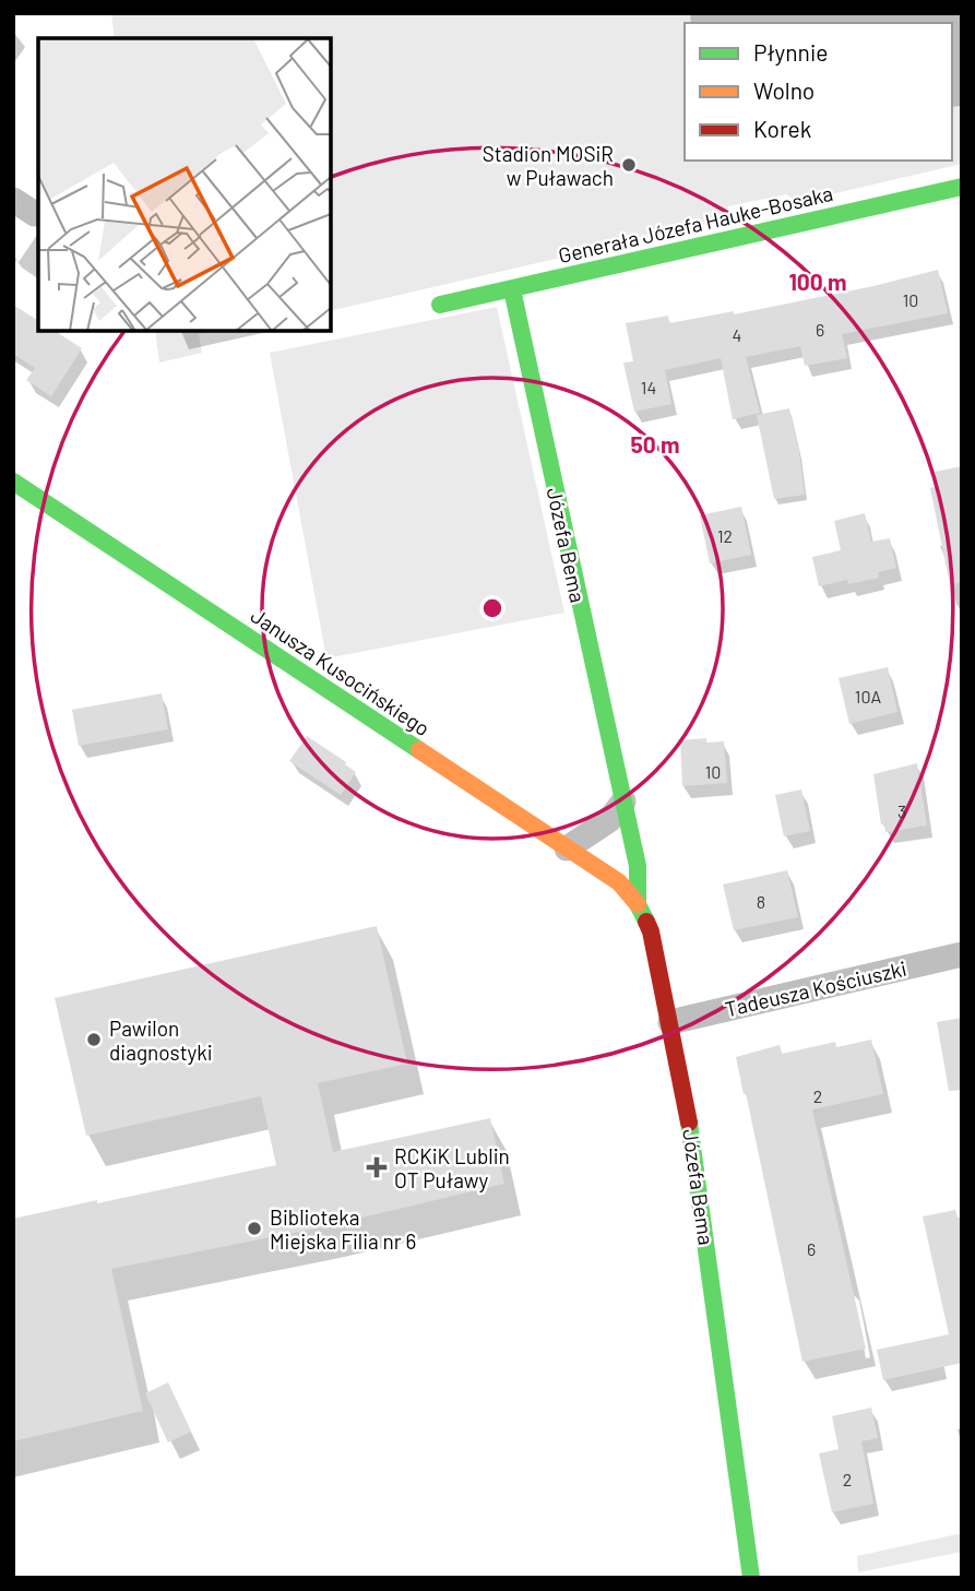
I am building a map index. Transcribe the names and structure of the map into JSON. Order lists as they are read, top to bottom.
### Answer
{
  "streets": {
    "street": [
      "Generała Józefa Hauke-Bosaka",
      "Józefa Bema",
      "Janusza Kusocińskiego",
      "Tadeusza Kościuszki"
    ]
  },
  "crossings": [
    ["Generała Józefa Hauke-Bosaka", "Józefa Bema"],
    ["Józefa Bema", "Janusza Kusocińskiego"],
    ["Józefa Bema", "Tadeusza Kościuszki"]
  ],
  "places": {
    "other": ["Stadion MOSiR w Puławach", "Pawilon diagnostyki", "Biblioteka Miejska Filia nr 6"],
    "health": ["RCKiK Lublin OT Puławy"]
  },
  "house_numbers": [
    "10",
    "6",
    "4",
    "14",
    "12",
    "10A",
    "10",
    "3",
    "8",
    "2",
    "6",
    "2"
  ],
  "legend": ["Płynnie", "Wolno", "Korek"],
  "rings": ["100 m", "50 m"]
}
